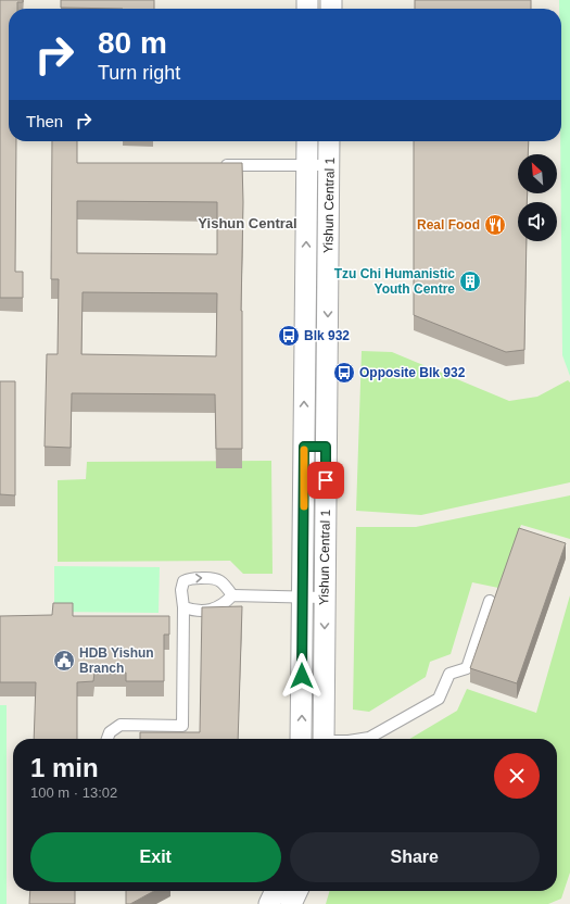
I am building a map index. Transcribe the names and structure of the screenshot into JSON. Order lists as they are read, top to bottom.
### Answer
{
  "streets": {
    "street": ["Yishun Central 1"]
  },
  "districts": ["Yishun Central"],
  "places": {
    "restaurant": ["Real Food"],
    "building": ["Tzu Chi Humanistic Youth Centre"],
    "bus stop": ["Blk 932", "Opposite Blk 932"],
    "public building": ["HDB Yishun Branch"]
  },
  "north": "top left",
  "page": {
    "turn": ["80 m", "Turn right"],
    "then": "Then",
    "heading": ["1 min", "100 m · 13:02"],
    "buttons": ["Exit", "Share"]
  }
}
